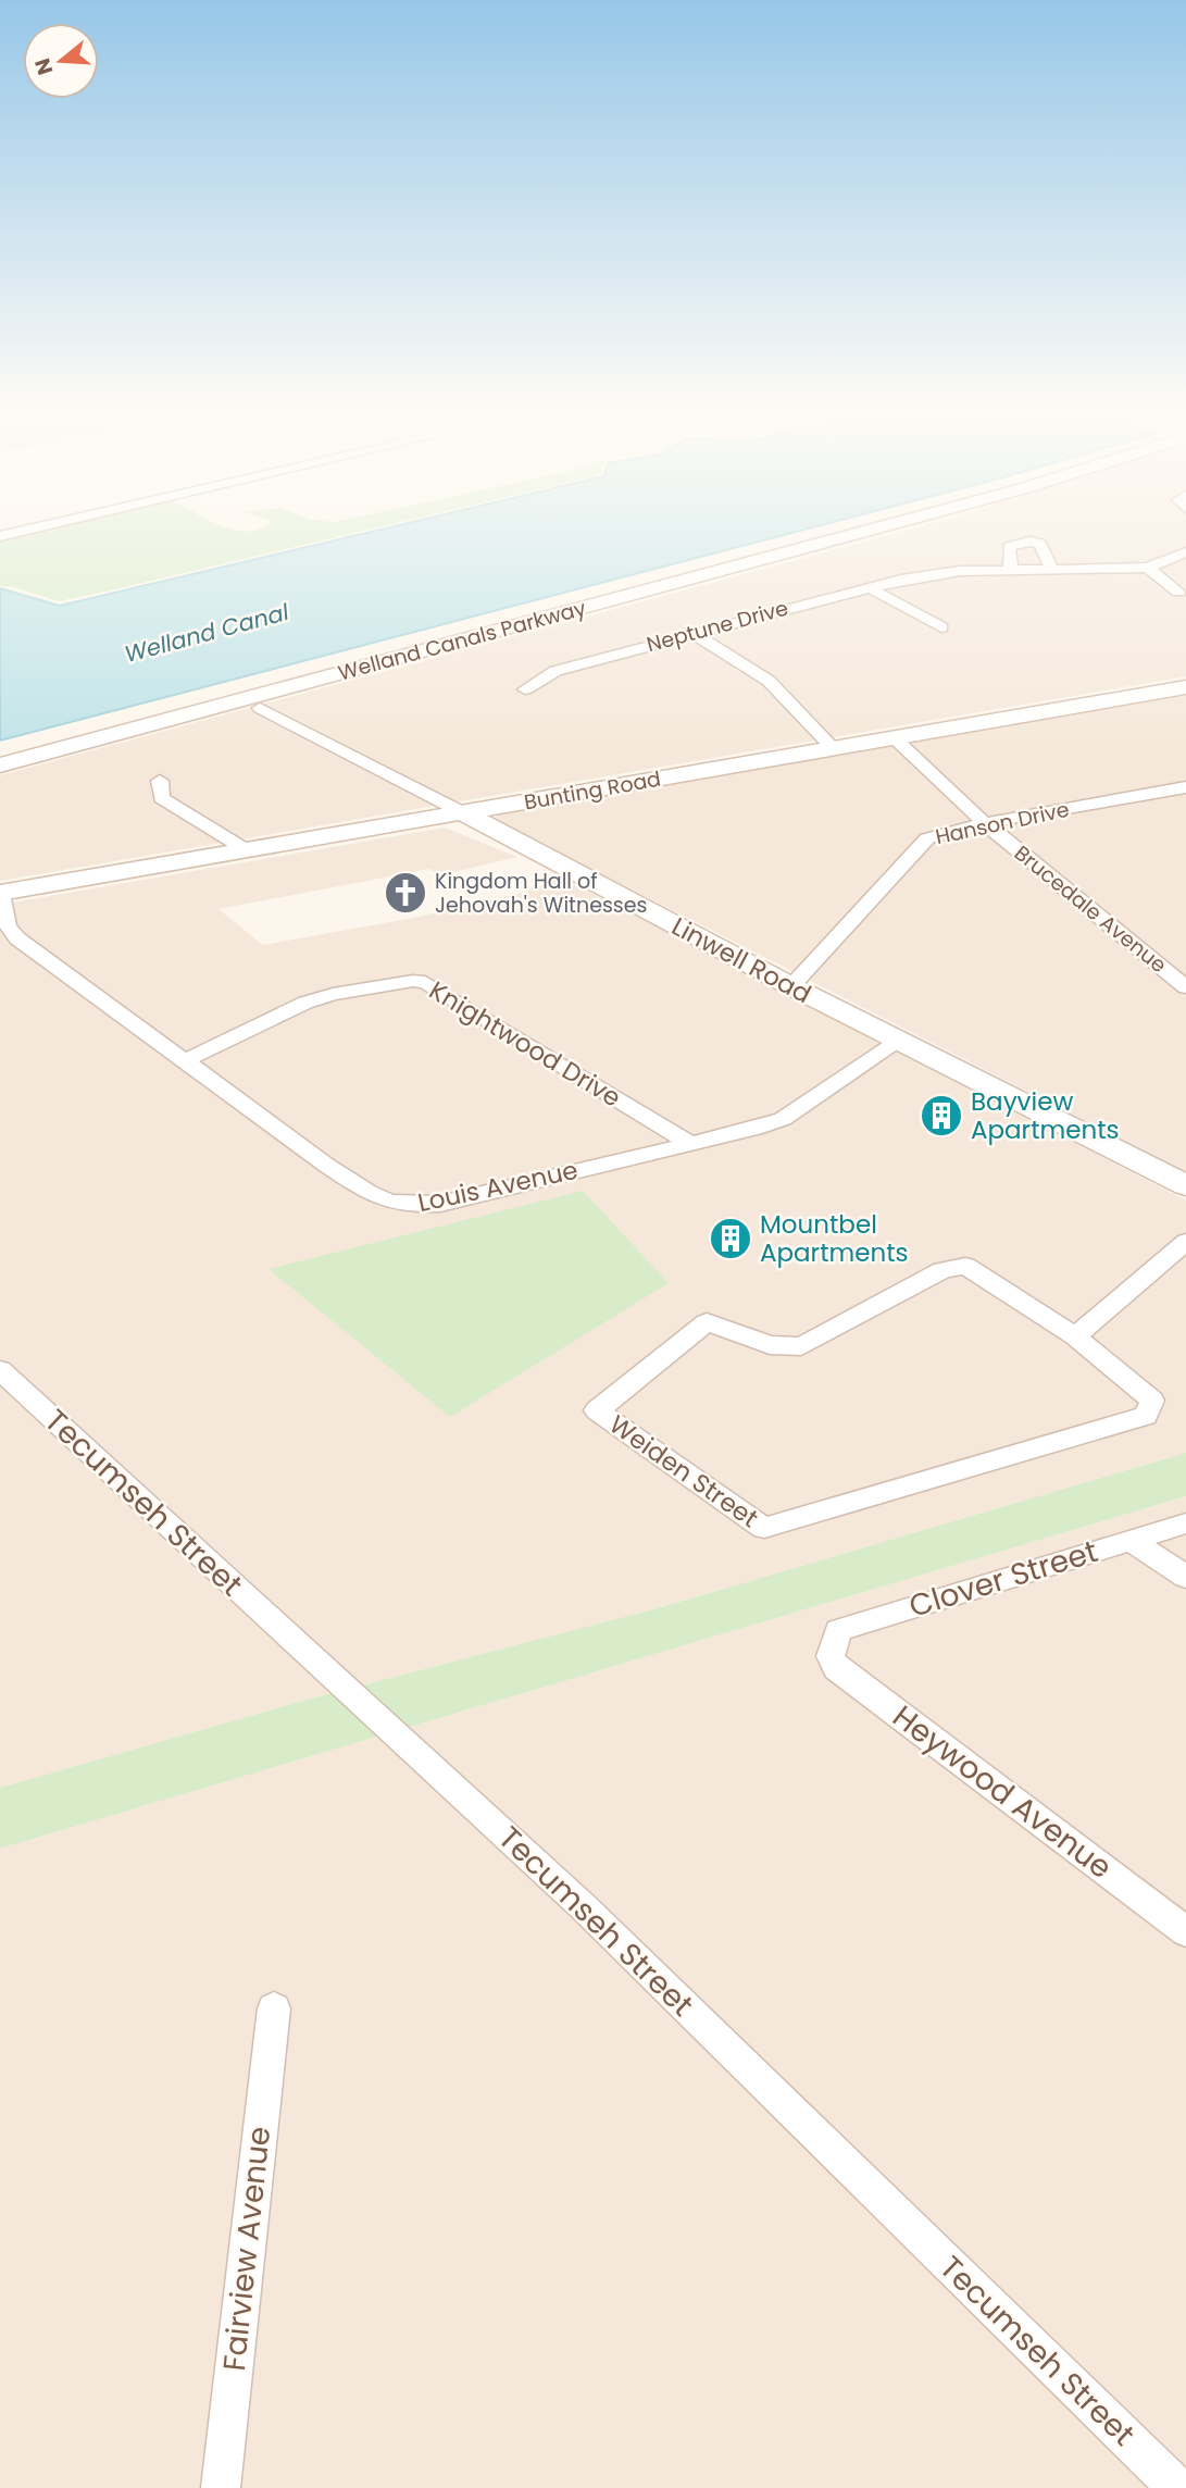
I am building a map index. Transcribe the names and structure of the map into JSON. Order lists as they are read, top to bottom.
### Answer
{
  "streets": {
    "main road": ["Welland Canals Parkway", "Bunting Road", "Linwell Road"],
    "street": [
      "Neptune Drive",
      "Hanson Drive",
      "Brucedale Avenue",
      "Knightwood Drive",
      "Louis Avenue",
      "Weiden Street",
      "Tecumseh Street",
      "Clover Street",
      "Heywood Avenue",
      "Fairview Avenue"
    ]
  },
  "crossings": [
    ["Bunting Road", "Brucedale Avenue"],
    ["Bunting Road", "Linwell Road"],
    ["Bunting Road", "Louis Avenue"],
    ["Hanson Drive", "Brucedale Avenue"],
    ["Hanson Drive", "Linwell Road"],
    ["Linwell Road", "Louis Avenue"],
    ["Knightwood Drive", "Louis Avenue"],
    ["Clover Street", "Heywood Avenue"]
  ],
  "water": ["Welland Canal"],
  "places": {
    "church": ["Kingdom Hall of Jehovah's Witnesses"],
    "building": ["Bayview Apartments", "Mountbel Apartments"]
  },
  "north": "left"
}
